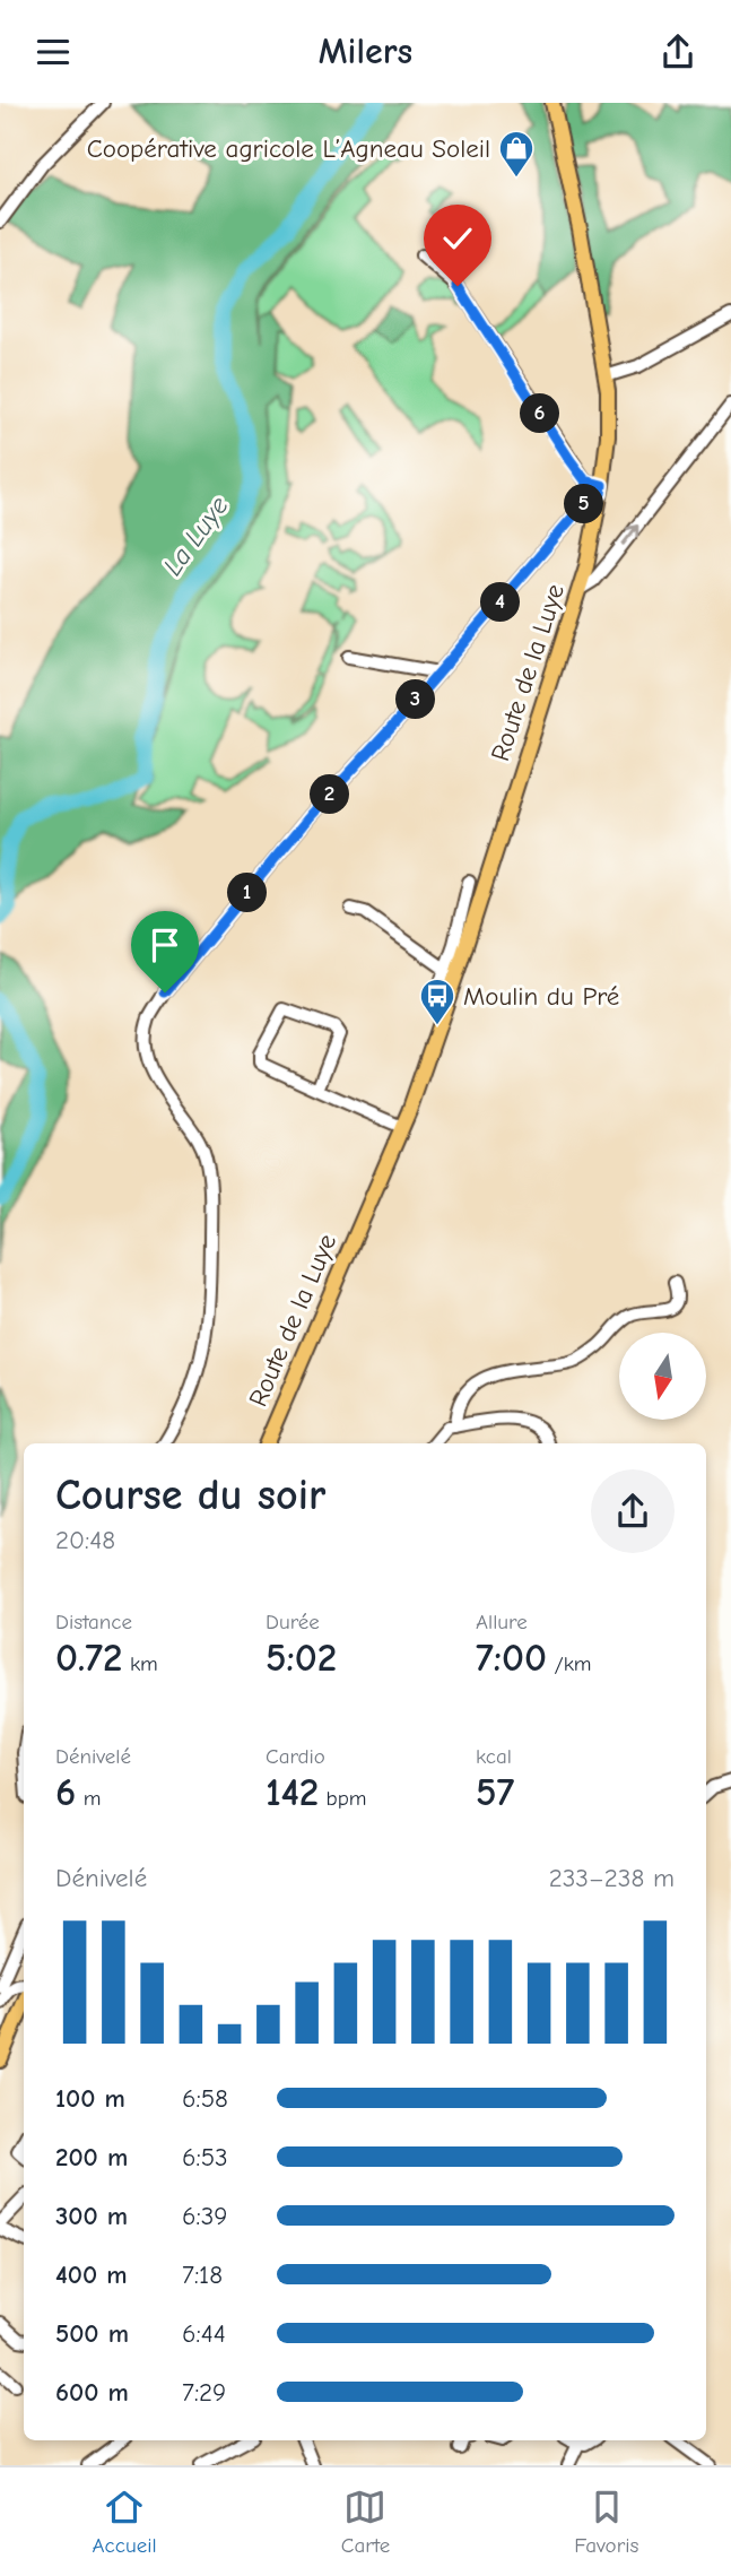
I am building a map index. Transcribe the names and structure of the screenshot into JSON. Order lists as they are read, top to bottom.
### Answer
{
  "streets": {
    "main road": ["Route de la Luye"]
  },
  "water": ["La Luye"],
  "places": {
    "shop": ["Coopérative agricole L’Agneau Soleil"],
    "bus stop": ["Moulin du Pré"]
  },
  "north": "bottom",
  "page": {
    "header": "Milers",
    "pins": [
      "6",
      "5",
      "4",
      "3",
      "2",
      "1"
    ],
    "heading": ["Course du soir", "20:48"],
    "stats": [
      ["Distance", "0.72 km"],
      ["Durée", "5:02"],
      ["Allure", "7:00 /km"],
      ["Dénivelé", "6 m"],
      ["Cardio", "142 bpm"],
      ["kcal", "57"]
    ],
    "chart": ["Dénivelé", "233–238 m"],
    "list": [
      {
        "name": "100 m",
        "note": "6:58"
      },
      {
        "name": "200 m",
        "note": "6:53"
      },
      {
        "name": "300 m",
        "note": "6:39"
      },
      {
        "name": "400 m",
        "note": "7:18"
      },
      {
        "name": "500 m",
        "note": "6:44"
      },
      {
        "name": "600 m",
        "note": "7:29"
      }
    ],
    "tabs": ["Accueil", "Carte", "Favoris"]
  }
}
